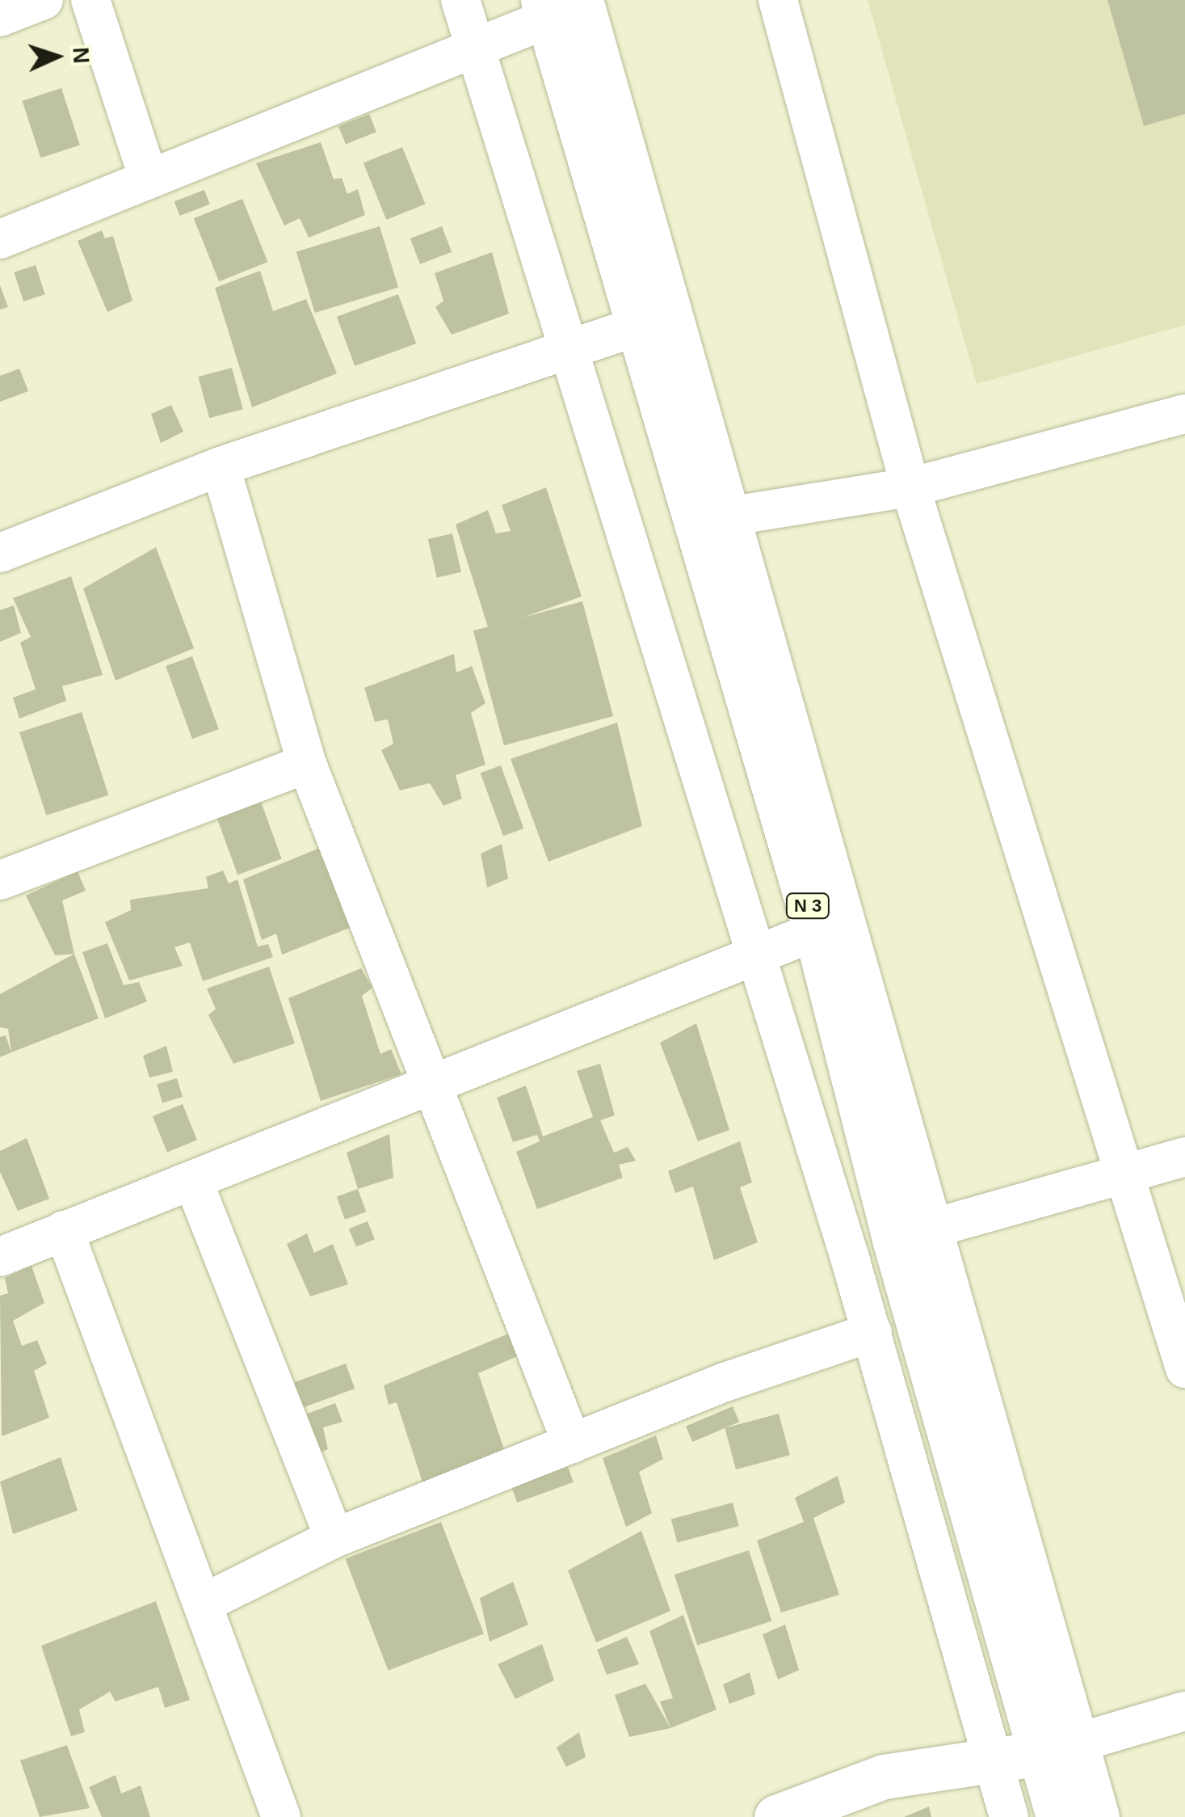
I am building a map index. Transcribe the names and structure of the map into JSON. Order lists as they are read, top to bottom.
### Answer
{
  "streets": {
    "main road": ["N 3"]
  },
  "north": "right"
}
